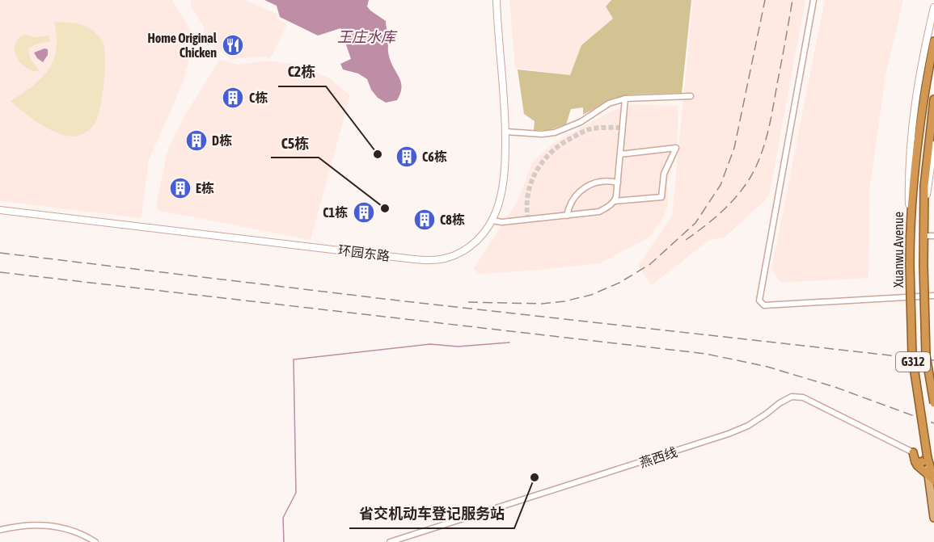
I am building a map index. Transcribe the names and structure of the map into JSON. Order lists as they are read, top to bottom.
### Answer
{
  "streets": {
    "highway": ["Xuanwu Avenue", "G312"],
    "street": ["环园东路", "燕西线"]
  },
  "crossings": [
    ["Xuanwu Avenue", "G312"]
  ],
  "water": ["王庄水库"],
  "places": {
    "restaurant": ["Home Original Chicken"],
    "building": [
      "C栋",
      "D栋",
      "C6栋",
      "E栋",
      "C1栋",
      "C8栋"
    ],
    "other": ["C2栋", "C5栋", "省交机动车登记服务站"]
  }
}
